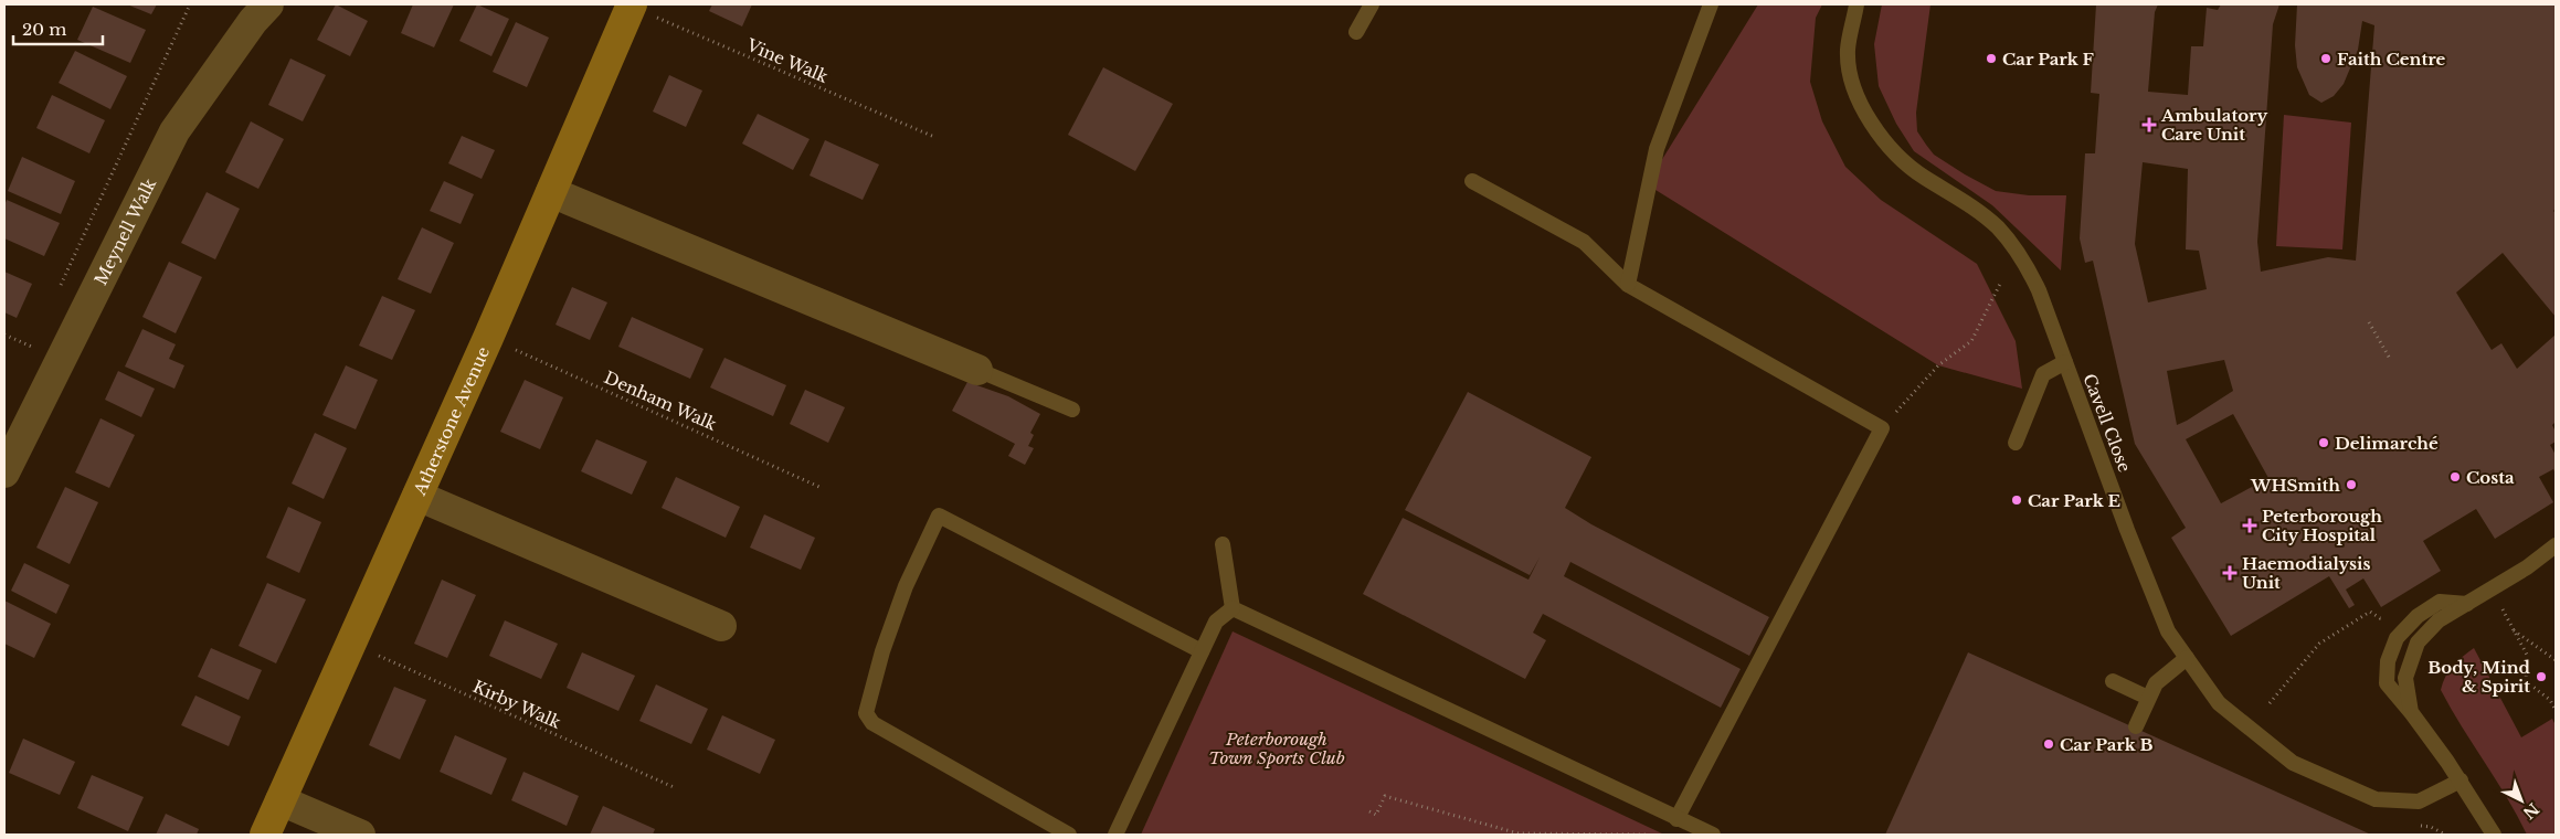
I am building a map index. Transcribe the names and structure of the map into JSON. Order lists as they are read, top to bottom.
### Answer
{
  "streets": {
    "street": ["Meynell Walk", "Atherstone Avenue"],
    "lane": ["Cavell Close"],
    "path": ["Vine Walk", "Denham Walk", "Kirby Walk"]
  },
  "crossings": [
    ["Vine Walk", "Atherstone Avenue"],
    ["Denham Walk", "Atherstone Avenue"],
    ["Atherstone Avenue", "Kirby Walk"]
  ],
  "parks": ["Peterborough Town Sports Club"],
  "places": {
    "other": [
      "Car Park F",
      "Faith Centre",
      "Delimarché",
      "Costa",
      "WHSmith",
      "Car Park E",
      "Body, Mind & Spirit",
      "Car Park B"
    ],
    "health": ["Ambulatory Care Unit", "Peterborough City Hospital", "Haemodialysis Unit"]
  },
  "scale_bar": "20 m",
  "north": "bottom right"
}
